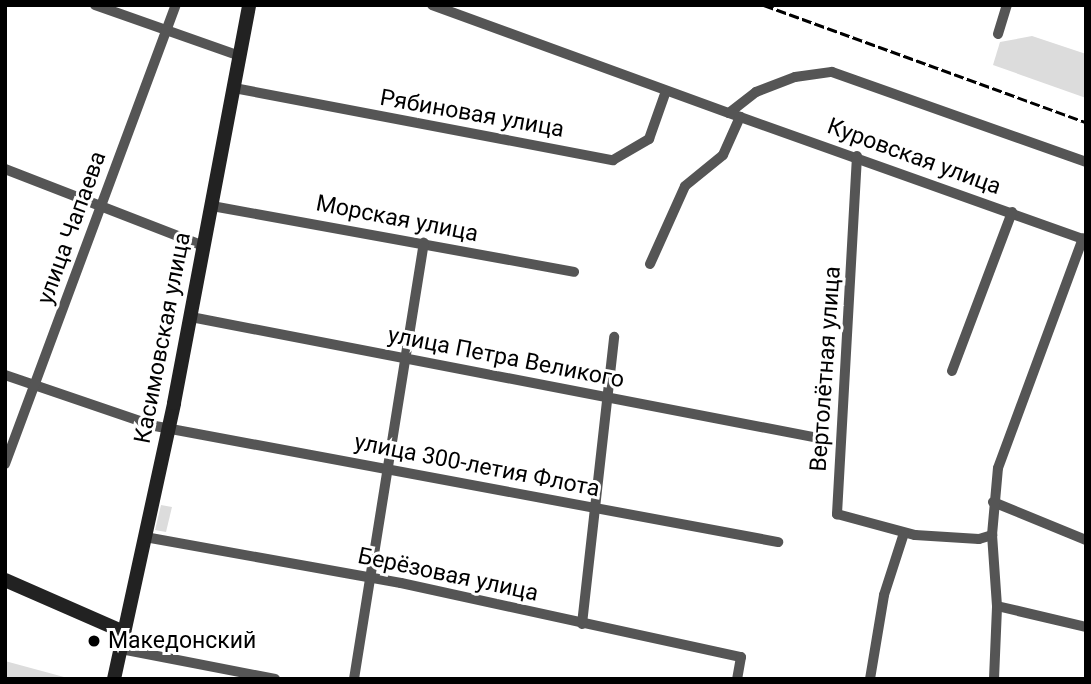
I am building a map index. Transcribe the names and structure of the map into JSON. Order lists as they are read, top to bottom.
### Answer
{
  "streets": {
    "main road": ["Касимовская улица"],
    "street": [
      "Рябиновая улица",
      "Куровская улица",
      "Морская улица",
      "улица Чапаева",
      "улица Петра Великого",
      "Вертолётная улица",
      "улица 300-летия Флота",
      "Берёзовая улица"
    ]
  },
  "crossings": [
    ["Рябиновая улица", "Куровская улица"],
    ["Рябиновая улица", "Касимовская улица"],
    ["Куровская улица", "Вертолётная улица"],
    ["Морская улица", "Касимовская улица"],
    ["улица Чапаева", "улица 300-летия Флота"],
    ["Касимовская улица", "улица Петра Великого"],
    ["Касимовская улица", "улица 300-летия Флота"],
    ["Касимовская улица", "Берёзовая улица"]
  ],
  "places": ["Македонский"]
}
